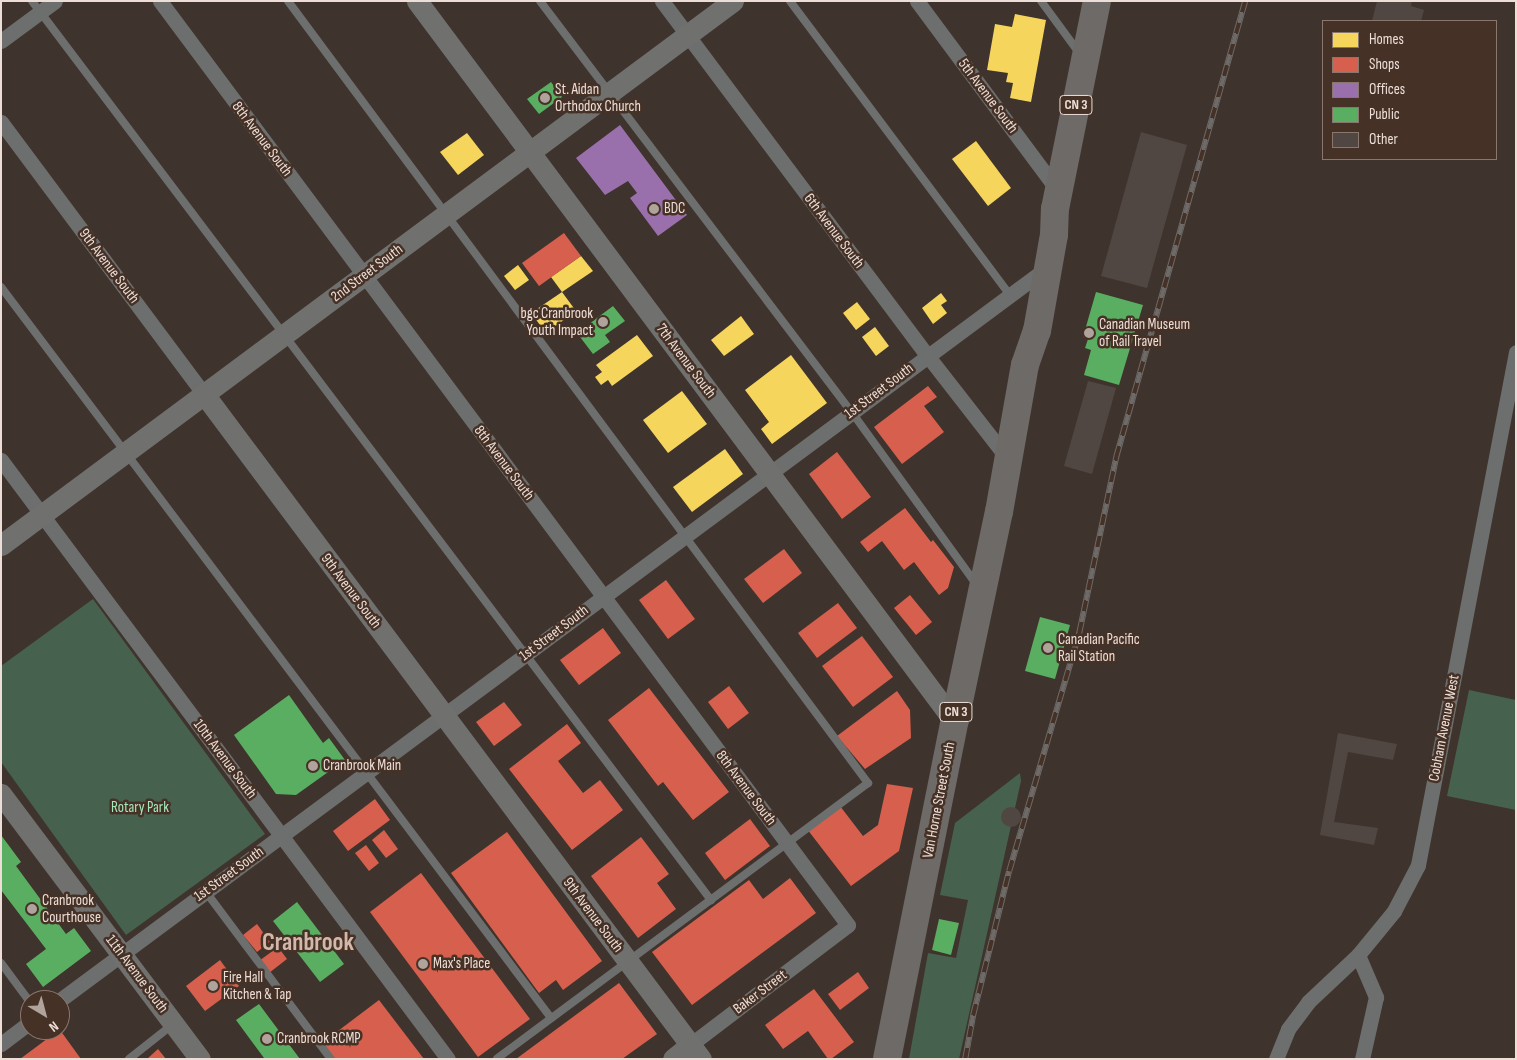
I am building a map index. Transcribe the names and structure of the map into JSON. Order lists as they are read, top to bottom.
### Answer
{
  "streets": {
    "highway": ["CN 3", "Van Horne Street South"],
    "street": [
      "5th Avenue South",
      "8th Avenue South",
      "6th Avenue South",
      "9th Avenue South",
      "2nd Street South",
      "7th Avenue South",
      "1st Street South",
      "Cobham Avenue West",
      "10th Avenue South",
      "11th Avenue South",
      "Baker Street"
    ]
  },
  "crossings": [
    ["5th Avenue South", "Van Horne Street South"],
    ["8th Avenue South", "2nd Street South"],
    ["8th Avenue South", "1st Street South"],
    ["8th Avenue South", "Baker Street"],
    ["6th Avenue South", "2nd Street South"],
    ["6th Avenue South", "1st Street South"],
    ["6th Avenue South", "Van Horne Street South"],
    ["9th Avenue South", "2nd Street South"],
    ["9th Avenue South", "1st Street South"],
    ["9th Avenue South", "Baker Street"],
    ["2nd Street South", "7th Avenue South"],
    ["2nd Street South", "10th Avenue South"],
    ["7th Avenue South", "1st Street South"],
    ["7th Avenue South", "Van Horne Street South"],
    ["1st Street South", "10th Avenue South"],
    ["1st Street South", "Van Horne Street South"],
    ["1st Street South", "11th Avenue South"]
  ],
  "districts": ["Cranbrook"],
  "parks": ["Rotary Park"],
  "places": [
    "St. Aidan Orthodox Church",
    "BDC",
    "bgc Cranbrook Youth Impact",
    "Canadian Museum of Rail Travel",
    "Canadian Pacific Rail Station",
    "Cranbrook Main",
    "Cranbrook Courthouse",
    "Max's Place",
    "Fire Hall Kitchen & Tap",
    "Cranbrook RCMP"
  ],
  "legend": [
    "Homes",
    "Shops",
    "Offices",
    "Public",
    "Other"
  ],
  "north": "bottom right"
}
